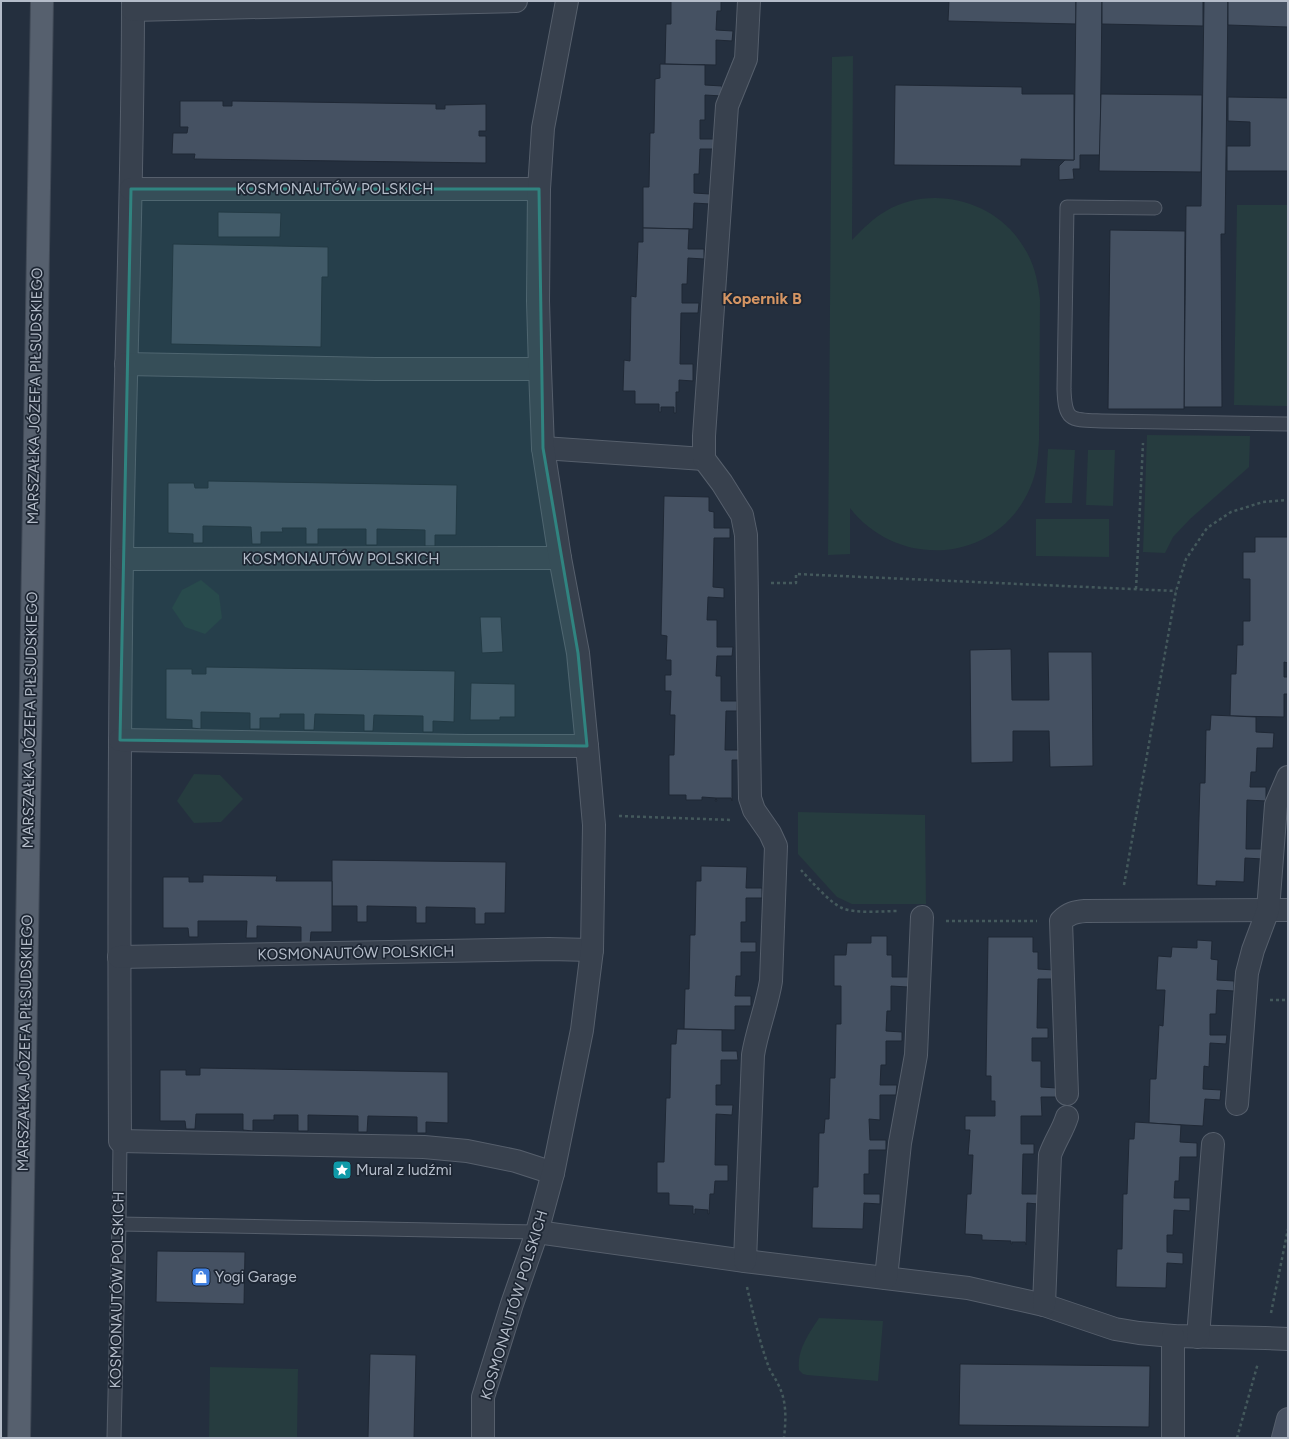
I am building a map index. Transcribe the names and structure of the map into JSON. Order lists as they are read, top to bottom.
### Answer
{
  "streets": {
    "main road": ["MARSZAŁKA JÓZEFA PIŁSUDSKIEGO"],
    "street": ["KOSMONAUTÓW POLSKICH"]
  },
  "districts": ["Kopernik B"],
  "places": {
    "place": ["Mural z ludźmi"],
    "shop": ["Yogi Garage"]
  }
}
